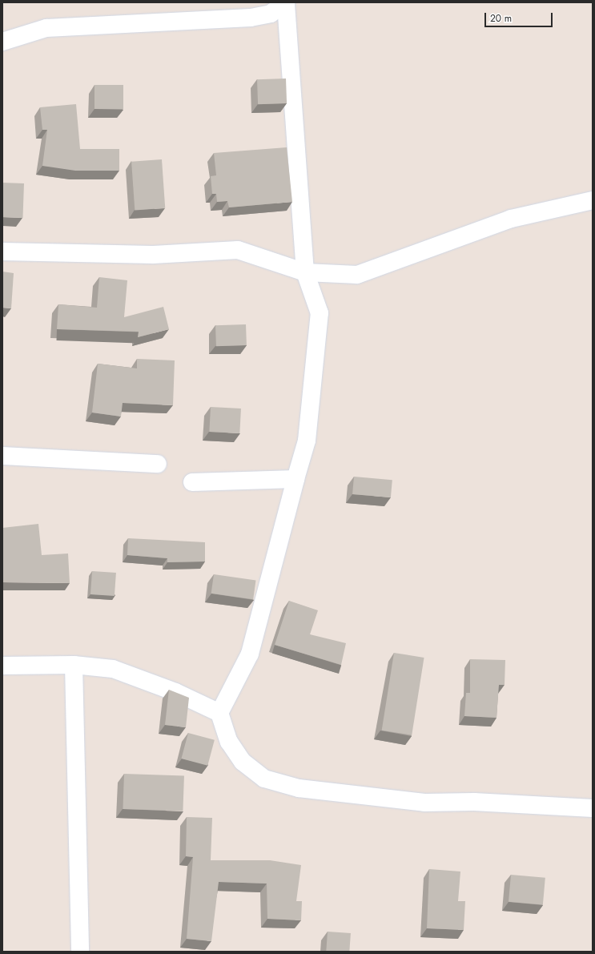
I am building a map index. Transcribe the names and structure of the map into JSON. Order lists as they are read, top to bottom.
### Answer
{
  "scale_bar": "20 m"
}
